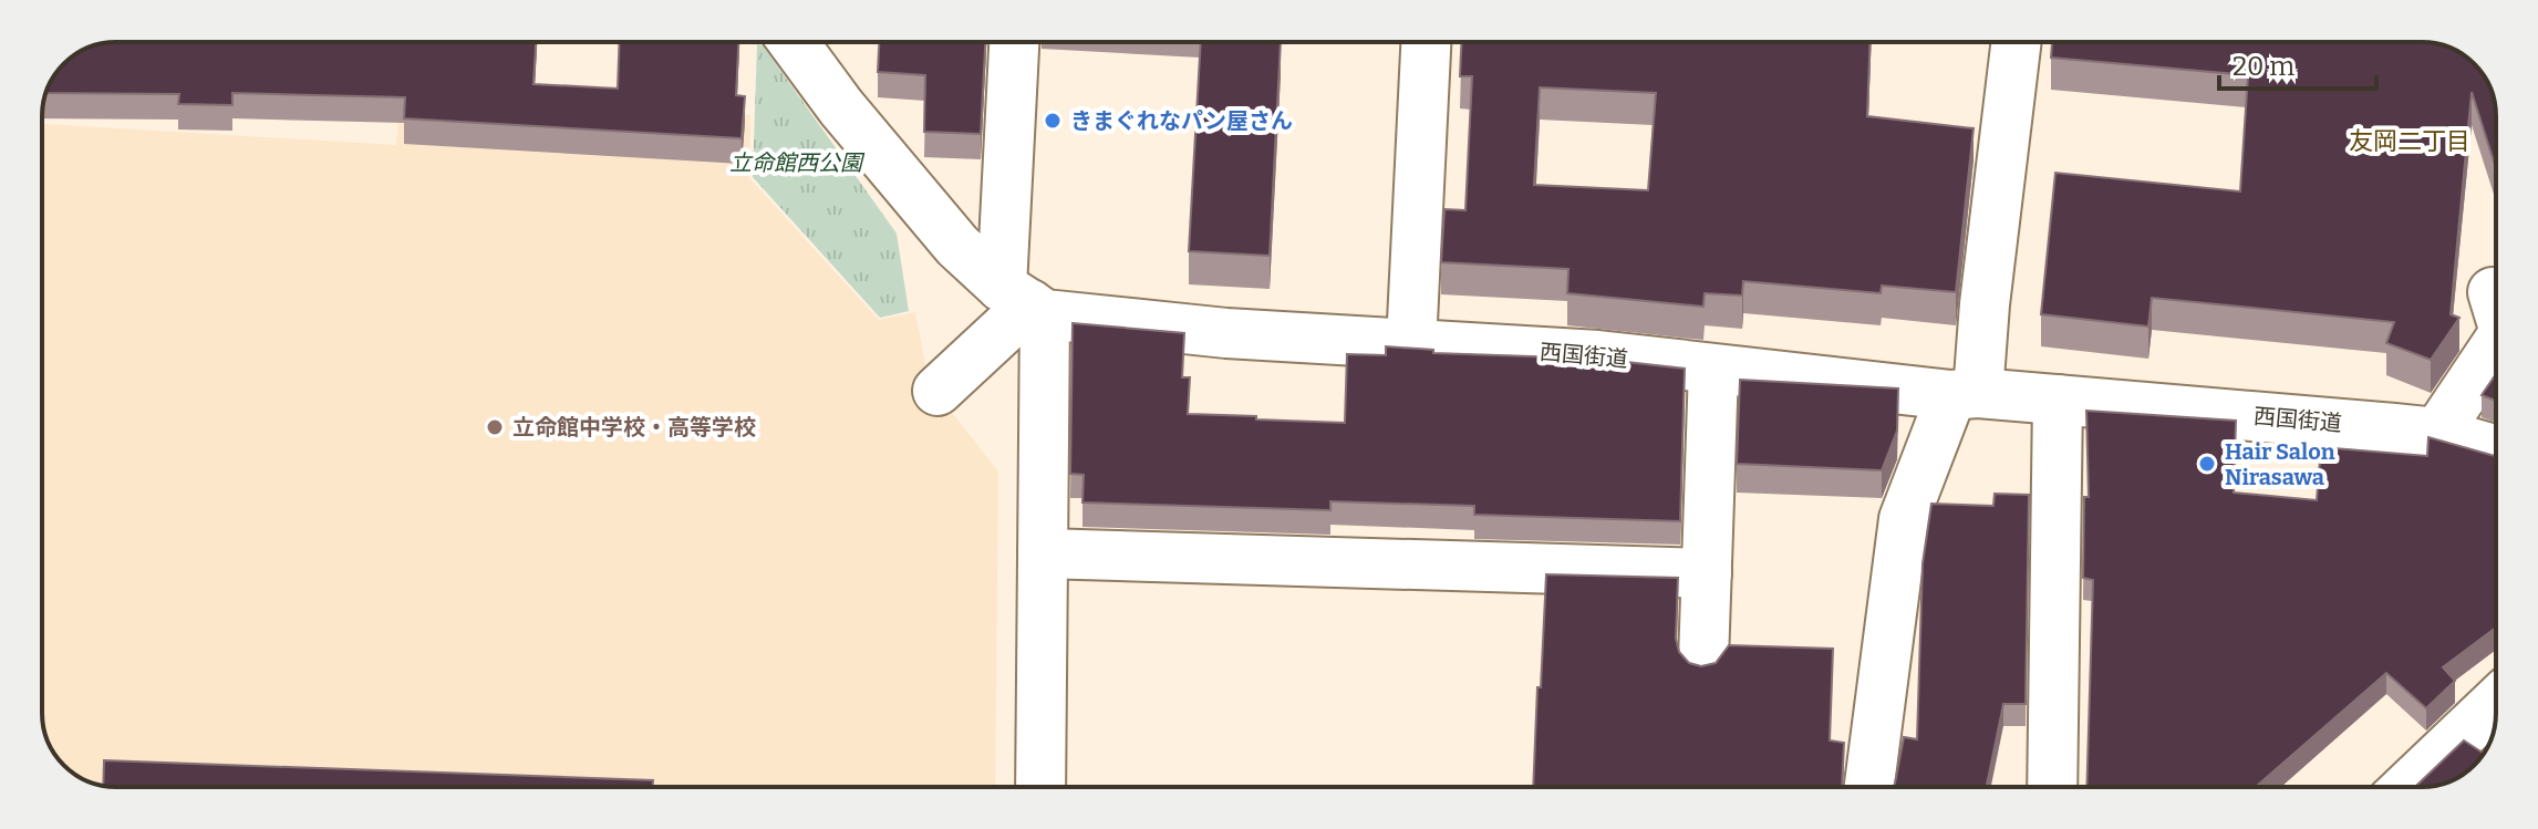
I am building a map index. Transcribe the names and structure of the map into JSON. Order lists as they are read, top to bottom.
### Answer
{
  "streets": {
    "street": ["西国街道"]
  },
  "districts": ["友岡二丁目"],
  "parks": ["立命館西公園"],
  "places": ["きまぐれなパン屋さん", "立命館中学校・高等学校", "Hair Salon Nirasawa"],
  "scale_bar": "20 m"
}
